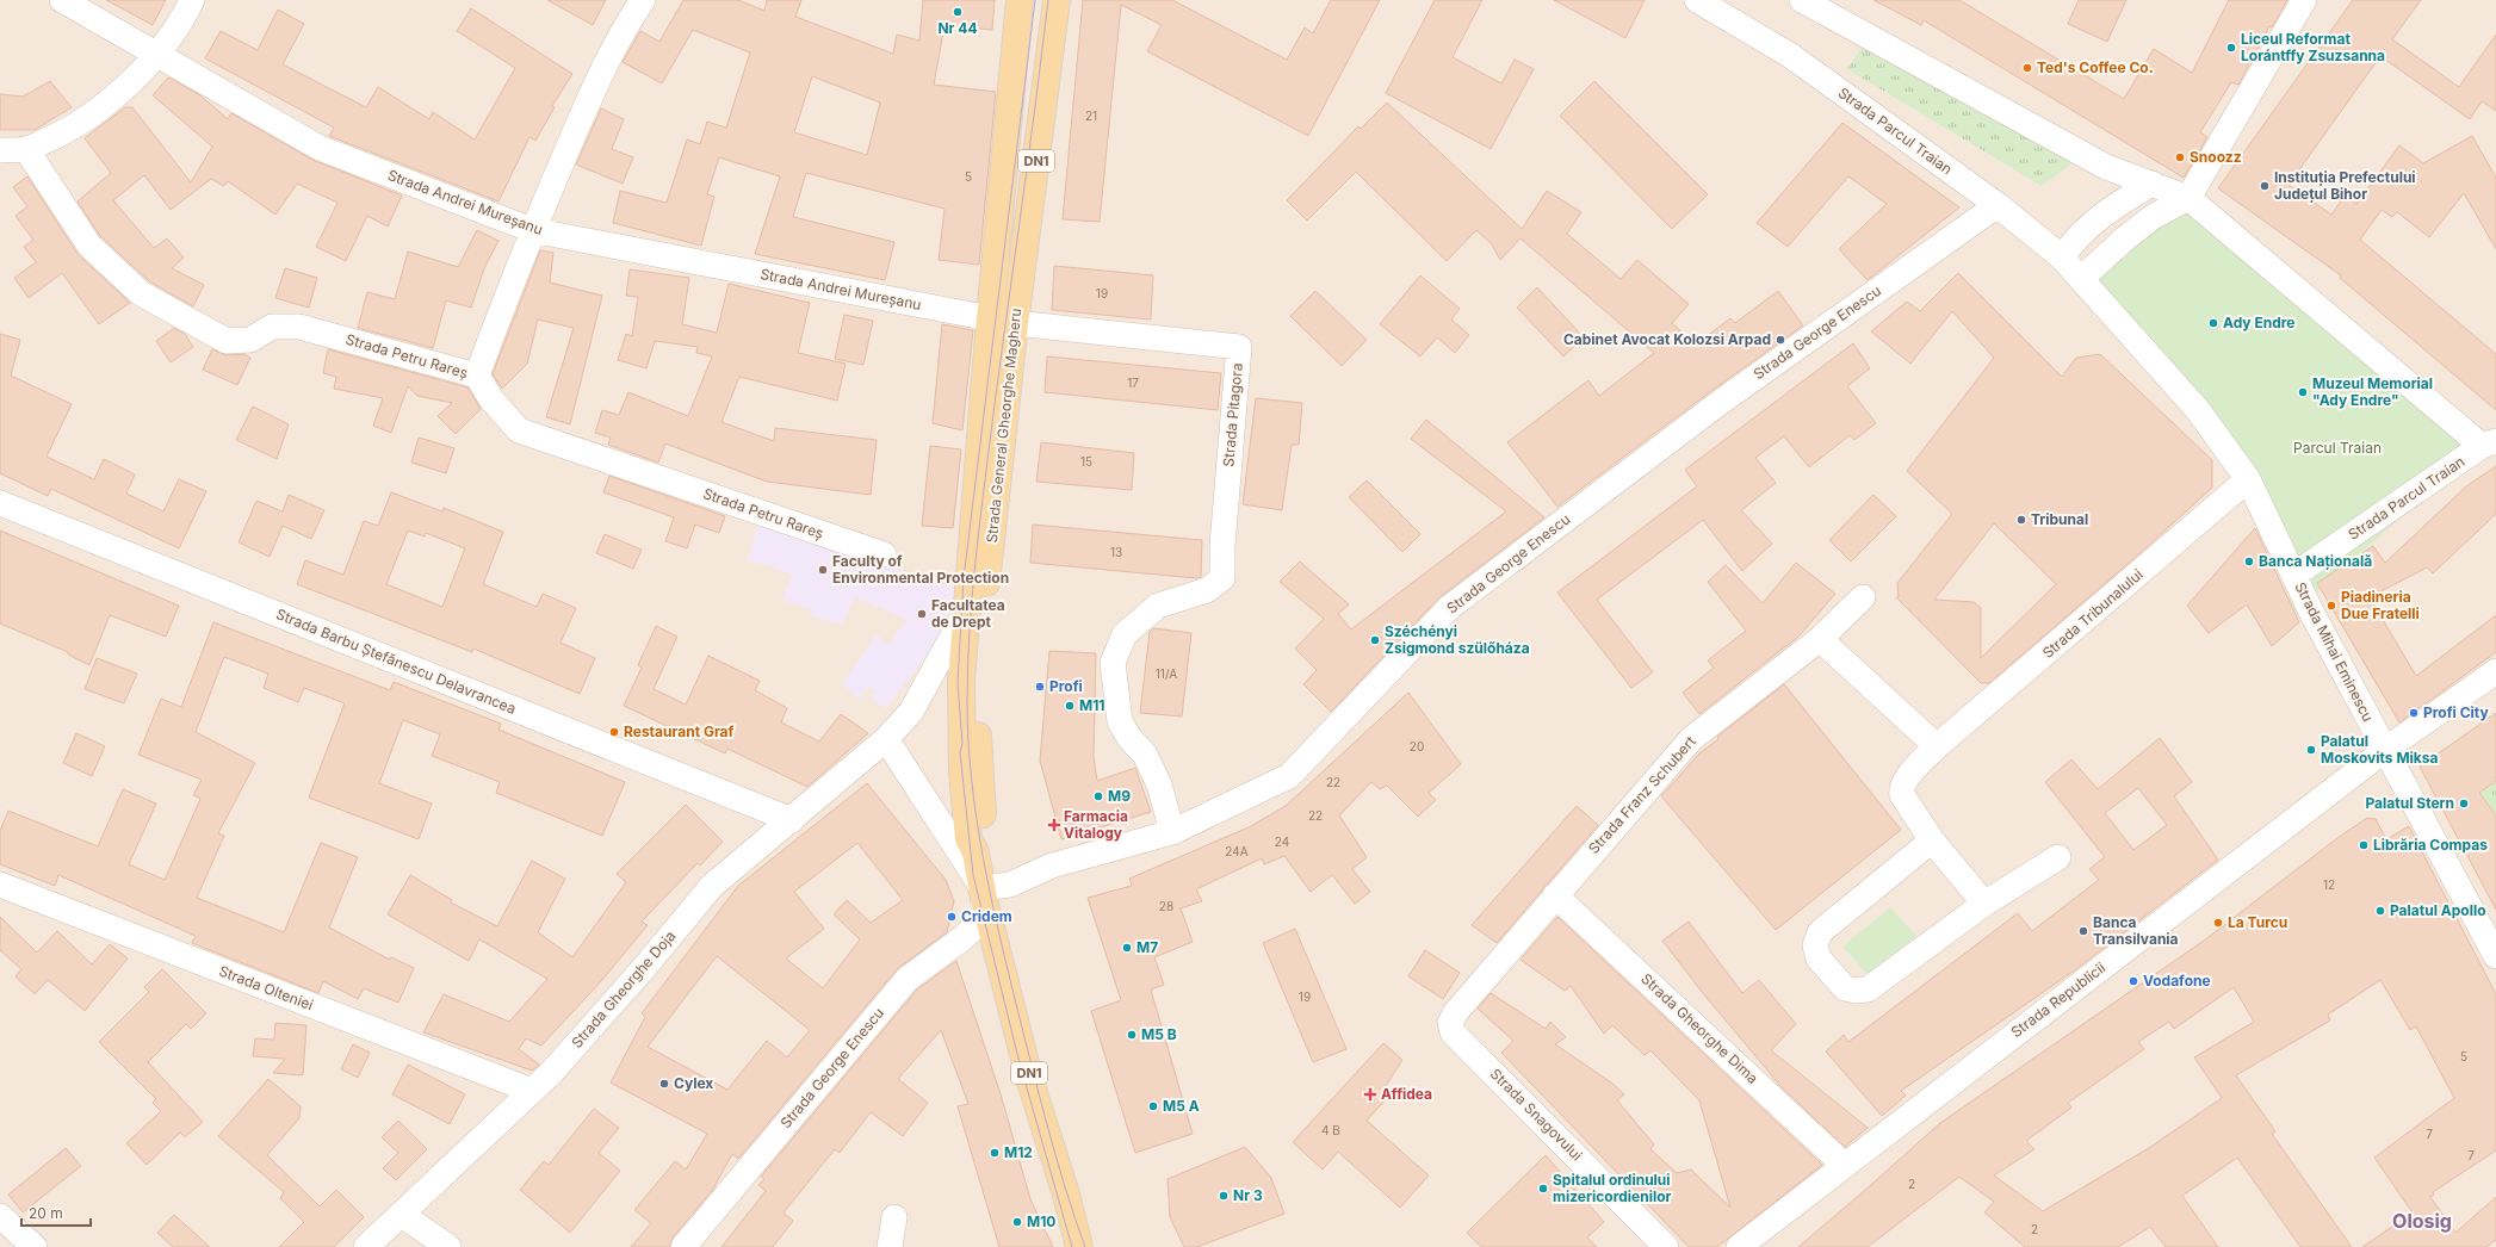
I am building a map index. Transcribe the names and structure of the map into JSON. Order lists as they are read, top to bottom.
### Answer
{
  "streets": {
    "main road": ["DN1", "Strada General Gheorghe Magheru"],
    "street": [
      "Strada Parcul Traian",
      "Strada Andrei Mureșanu",
      "Strada George Enescu",
      "Strada Petru Rareș",
      "Strada Pitagora",
      "Strada Tribunalului",
      "Strada Mihai Eminescu",
      "Strada Barbu Ștefănescu Delavrancea",
      "Strada Franz Schubert",
      "Strada Olteniei",
      "Strada Gheorghe Doja",
      "Strada Republicii",
      "Strada Gheorghe Dima",
      "Strada Snagovului"
    ]
  },
  "crossings": [
    ["Strada Parcul Traian", "Strada George Enescu"],
    ["Strada Parcul Traian", "Strada Tribunalului"],
    ["Strada Parcul Traian", "Strada Mihai Eminescu"],
    ["Strada Andrei Mureșanu", "Strada General Gheorghe Magheru"],
    ["Strada George Enescu", "Strada Pitagora"],
    ["Strada George Enescu", "Strada General Gheorghe Magheru"],
    ["Strada Pitagora", "Strada General Gheorghe Magheru"],
    ["Strada General Gheorghe Magheru", "Strada Gheorghe Doja"],
    ["Strada Mihai Eminescu", "Strada Republicii"],
    ["Strada Barbu Ștefănescu Delavrancea", "Strada Gheorghe Doja"],
    ["Strada Franz Schubert", "Strada Gheorghe Dima"],
    ["Strada Franz Schubert", "Strada Snagovului"],
    ["Strada Olteniei", "Strada Gheorghe Doja"],
    ["Strada Republicii", "Strada Gheorghe Dima"]
  ],
  "districts": ["Olosig"],
  "parks": ["Parcul Traian"],
  "places": {
    "other": [
      "Nr 44",
      "Liceul Reformat Lorántffy Zsuzsanna",
      "Ted's Coffee Co.",
      "Snoozz",
      "Instituția Prefectului Județul Bihor",
      "Ady Endre",
      "Cabinet Avocat Kolozsi Arpad",
      "Muzeul Memorial \"Ady Endre\"",
      "Tribunal",
      "Banca Națională",
      "Faculty of Environmental Protection",
      "Piadineria Due Fratelli",
      "Facultatea de Drept",
      "Széchényi Zsigmond szülőháza",
      "Profi",
      "M11",
      "Profi City",
      "Restaurant Graf",
      "Palatul Moskovits Miksa",
      "M9",
      "Palatul Stern",
      "Librăria Compas",
      "Palatul Apollo",
      "Cridem",
      "La Turcu",
      "Banca Transilvania",
      "M7",
      "Vodafone",
      "M5 B",
      "Cylex",
      "M5 A",
      "M12",
      "Spitalul ordinului mizericordienilor",
      "Nr 3",
      "M10"
    ],
    "health": ["Farmacia Vitalogy", "Affidea"]
  },
  "house_numbers": [
    "21",
    "5",
    "19",
    "17",
    "15",
    "13",
    "11/A",
    "20",
    "22",
    "22",
    "24",
    "24A",
    "12",
    "28",
    "19",
    "5",
    "4 B",
    "7",
    "7",
    "2",
    "2"
  ],
  "scale_bar": "20 m"
}
